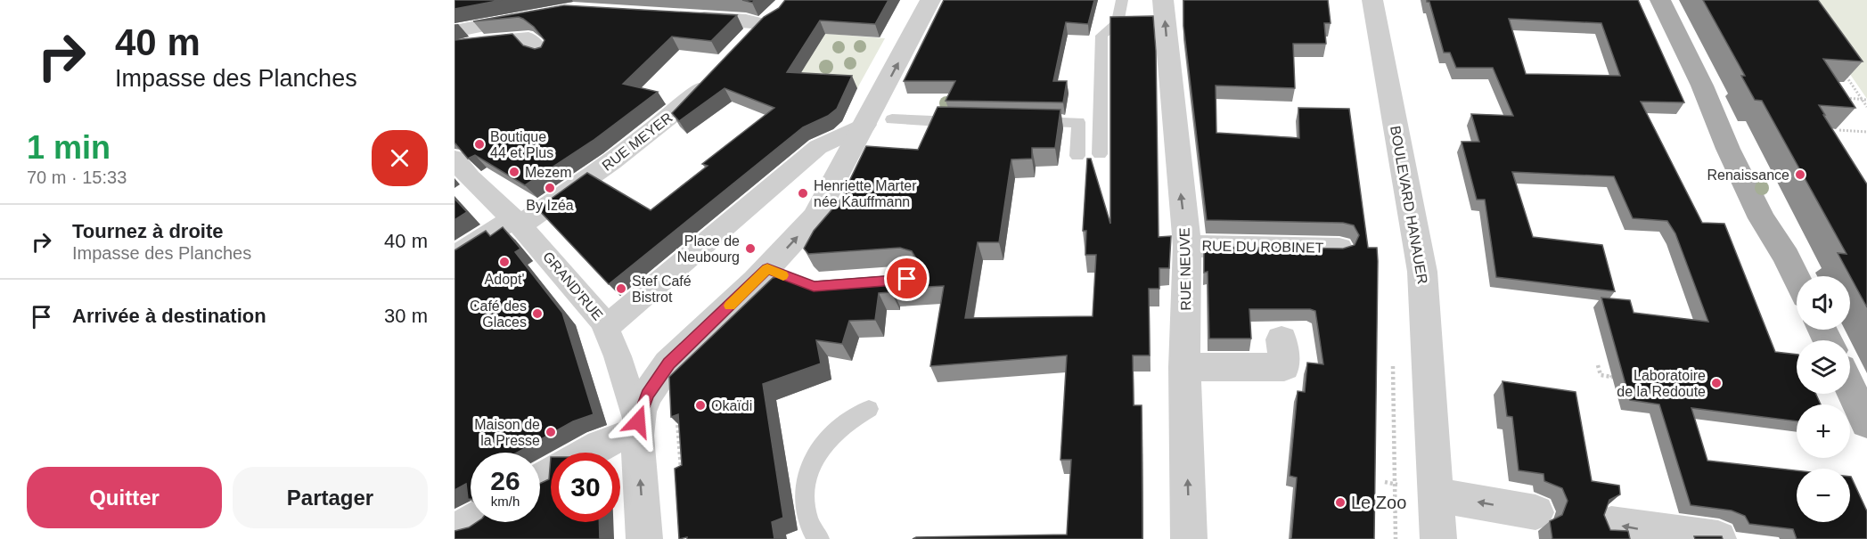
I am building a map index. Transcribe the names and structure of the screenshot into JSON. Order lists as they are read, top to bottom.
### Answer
{
  "streets": {
    "street": [
      "RUE MEYER",
      "BOULEVARD HANAUER",
      "RUE DU ROBINET",
      "RUE NEUVE",
      "GRAND'RUE"
    ]
  },
  "crossings": [
    ["RUE MEYER", "GRAND'RUE"],
    ["RUE DU ROBINET", "RUE NEUVE"]
  ],
  "one_way": ["RUE NEUVE"],
  "places": [
    "Boutique 44 et Plus",
    "Mezem",
    "Renaissance",
    "By Izéa",
    "Henriette Marter née Kauffmann",
    "Place de Neubourg",
    "Adopt'",
    "Stef Café Bistrot",
    "Café des Glaces",
    "Laboratoire de la Redoute",
    "Okaïdi",
    "Maison de la Presse",
    "Le Zoo"
  ],
  "page": {
    "turn": ["40 m", "Impasse des Planches"],
    "heading": ["1 min", "70 m · 15:33"],
    "list": [
      {
        "name": "Tournez à droite",
        "note": "Impasse des Planches",
        "value": "40 m"
      },
      {
        "name": "Arrivée à destination",
        "value": "30 m"
      }
    ],
    "map_buttons": ["+", "−"],
    "speed": "26 km/h",
    "limit": "30",
    "buttons": ["Quitter", "Partager"]
  }
}
